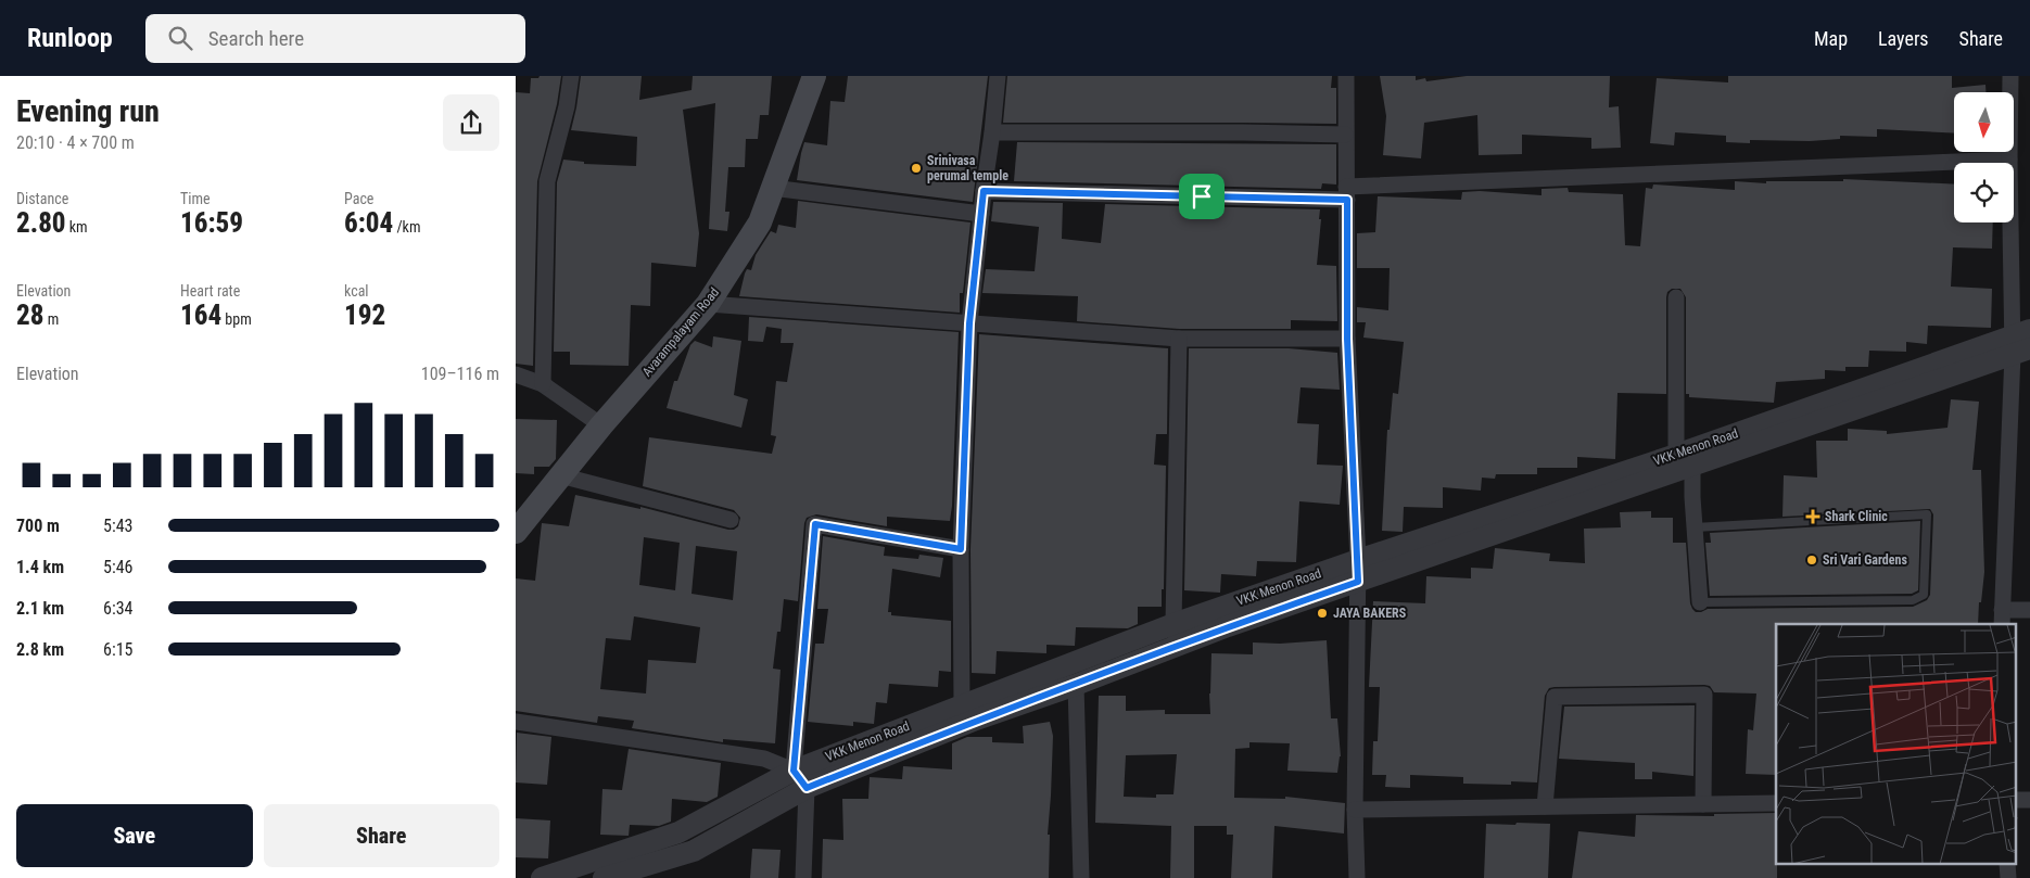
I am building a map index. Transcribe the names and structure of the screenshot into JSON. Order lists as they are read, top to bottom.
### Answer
{
  "streets": {
    "main road": ["Avarampalayam Road"],
    "street": ["VKK Menon Road"]
  },
  "places": {
    "other": ["Srinivasa perumal temple", "Sri Vari Gardens", "JAYA BAKERS"],
    "health": ["Shark Clinic"]
  },
  "north": "bottom",
  "page": {
    "header": "Runloop",
    "search": "Search here",
    "nav": ["Map", "Layers", "Share"],
    "heading": ["Evening run", "20:10 · 4 × 700 m"],
    "stats": [
      ["Distance", "2.80 km"],
      ["Time", "16:59"],
      ["Pace", "6:04 /km"],
      ["Elevation", "28 m"],
      ["Heart rate", "164 bpm"],
      ["kcal", "192"]
    ],
    "chart": ["Elevation", "109–116 m"],
    "list": [
      {
        "name": "700 m",
        "note": "5:43"
      },
      {
        "name": "1.4 km",
        "note": "5:46"
      },
      {
        "name": "2.1 km",
        "note": "6:34"
      },
      {
        "name": "2.8 km",
        "note": "6:15"
      }
    ],
    "buttons": ["Save", "Share"]
  }
}
